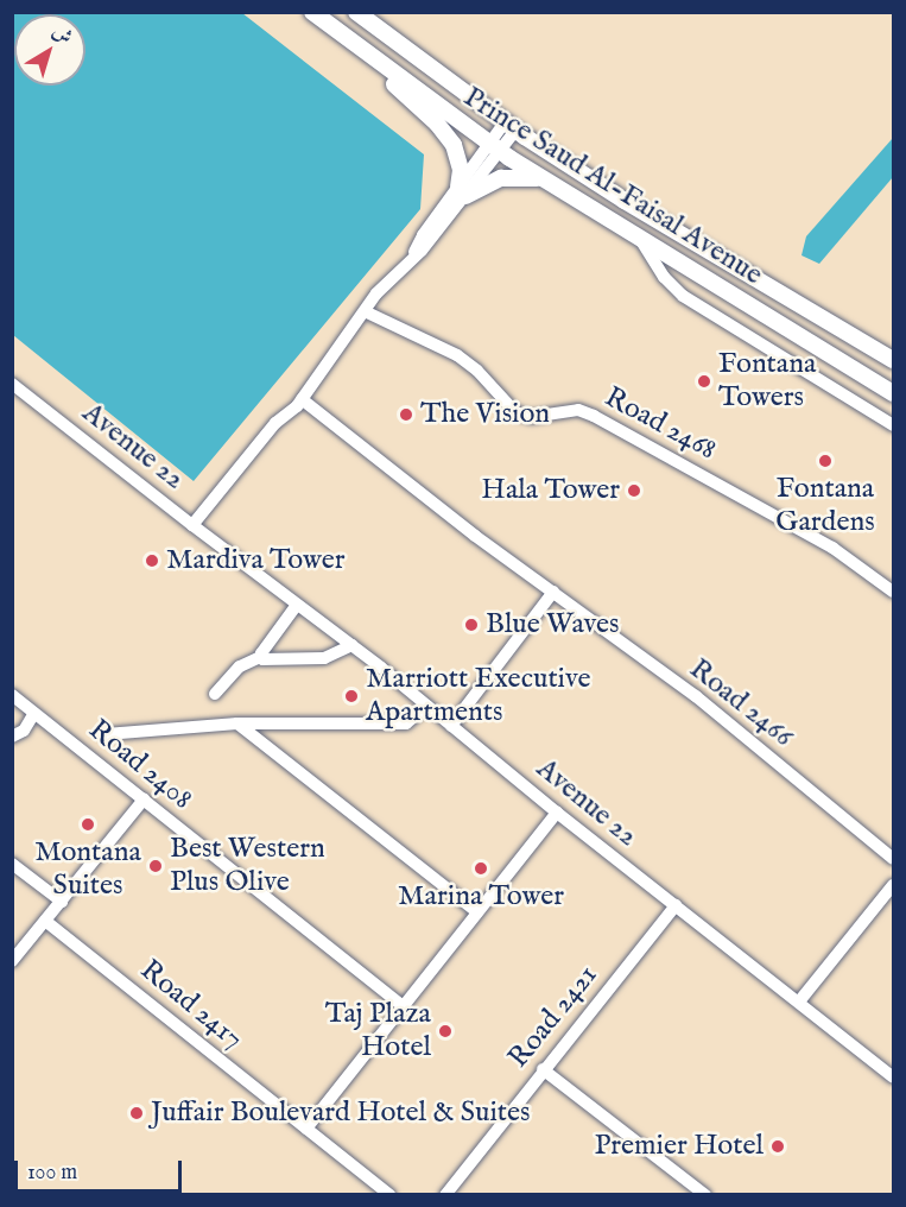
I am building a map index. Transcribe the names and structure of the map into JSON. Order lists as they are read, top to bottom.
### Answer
{
  "streets": {
    "street": [
      "Prince Saud Al-Faisal Avenue",
      "Road 2468",
      "Avenue 22",
      "Road 2466",
      "Road 2408",
      "Road 2417",
      "Road 2421"
    ]
  },
  "crossings": [
    ["Avenue 22", "Road 2421"]
  ],
  "places": [
    "Fontana Towers",
    "The Vision",
    "Fontana Gardens",
    "Hala Tower",
    "Mardiva Tower",
    "Blue Waves",
    "Marriott Executive Apartments",
    "Montana Suites",
    "Best Western Plus Olive",
    "Marina Tower",
    "Taj Plaza Hotel",
    "Juffair Boulevard Hotel & Suites",
    "Premier Hotel"
  ],
  "scale_bar": "100 m",
  "north": "top right"
}
